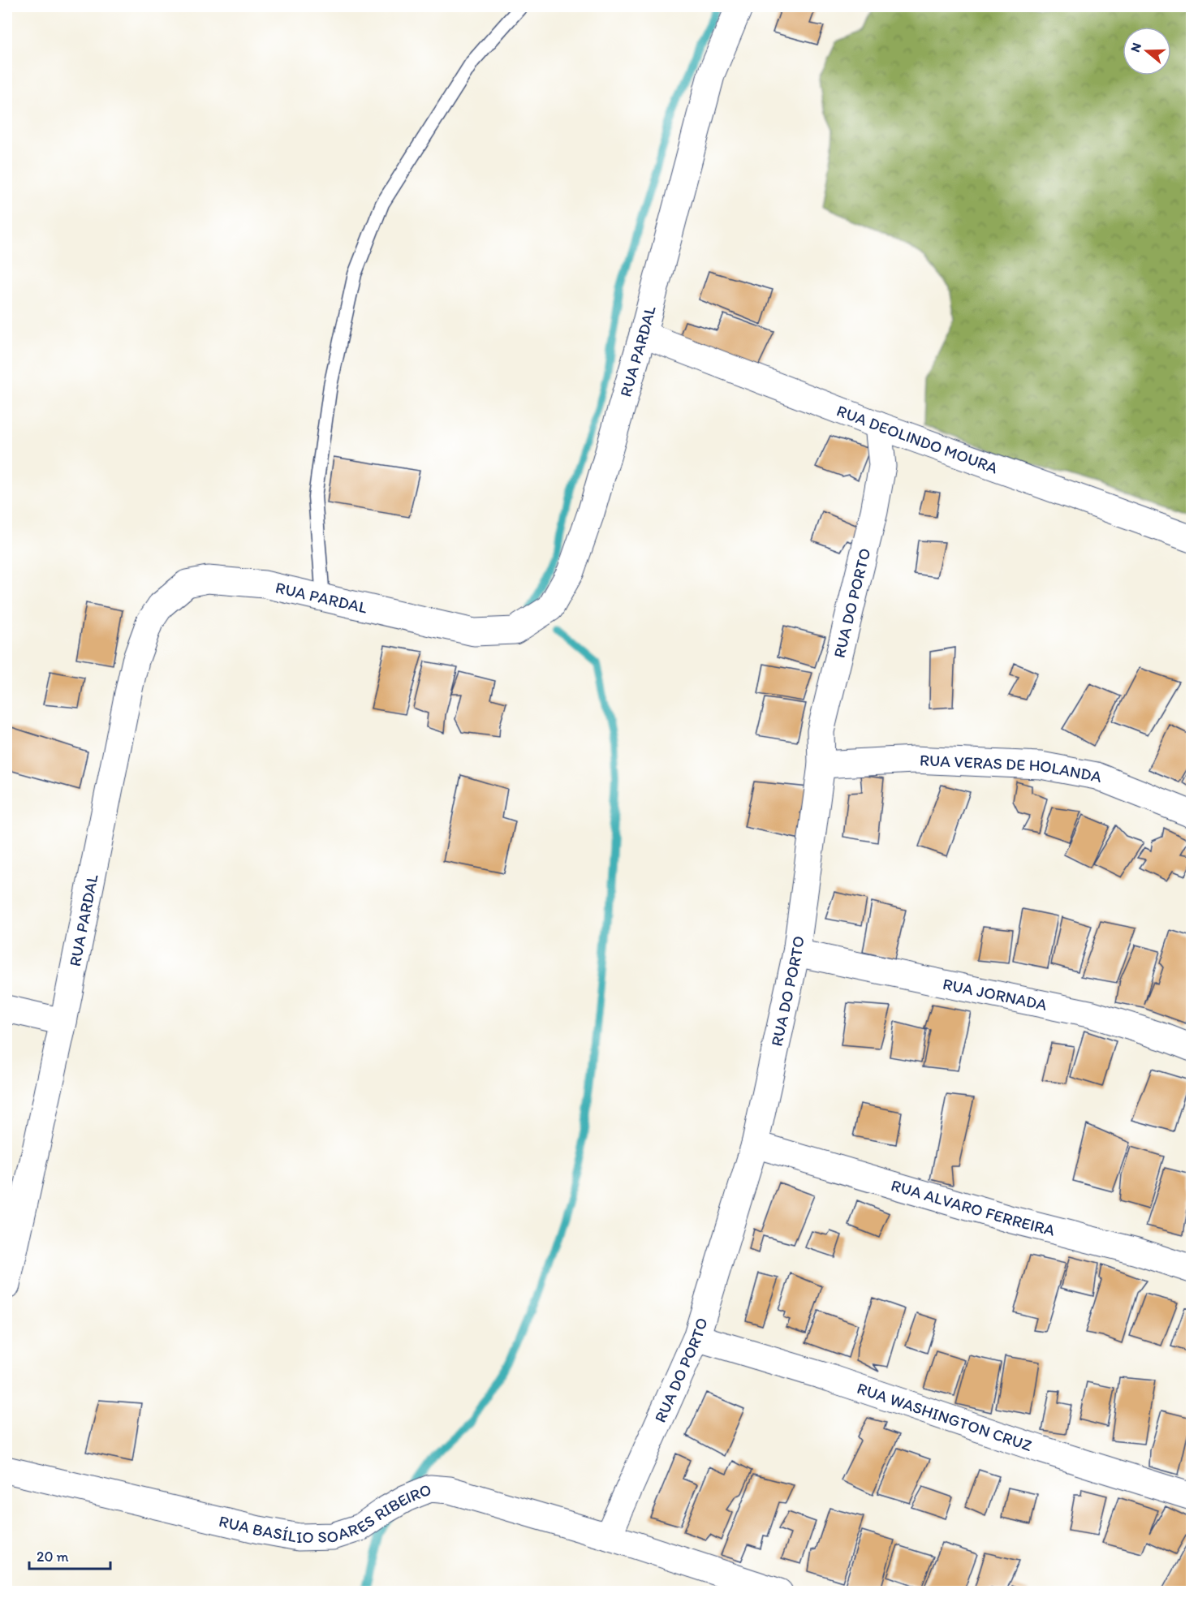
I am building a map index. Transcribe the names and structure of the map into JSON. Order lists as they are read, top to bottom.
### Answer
{
  "streets": {
    "street": [
      "RUA PARDAL",
      "RUA DEOLINDO MOURA",
      "RUA DO PORTO",
      "RUA VERAS DE HOLANDA",
      "RUA JORNADA",
      "RUA ALVARO FERREIRA",
      "RUA WASHINGTON CRUZ",
      "RUA BASÍLIO SOARES RIBEIRO"
    ]
  },
  "crossings": [
    ["RUA PARDAL", "RUA DEOLINDO MOURA"],
    ["RUA DEOLINDO MOURA", "RUA DO PORTO"],
    ["RUA DO PORTO", "RUA VERAS DE HOLANDA"],
    ["RUA DO PORTO", "RUA JORNADA"],
    ["RUA DO PORTO", "RUA ALVARO FERREIRA"],
    ["RUA DO PORTO", "RUA WASHINGTON CRUZ"],
    ["RUA DO PORTO", "RUA BASÍLIO SOARES RIBEIRO"]
  ],
  "scale_bar": "20 m",
  "north": "left"
}
